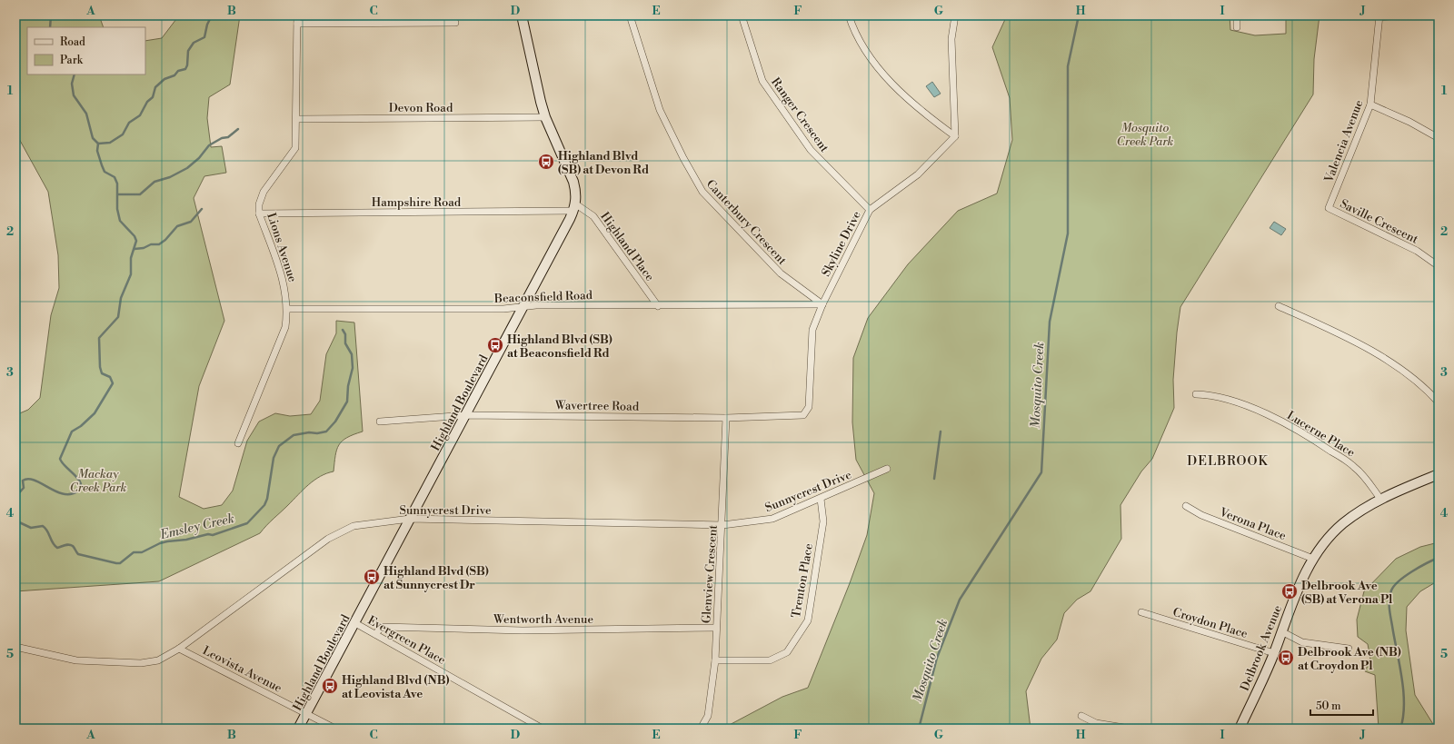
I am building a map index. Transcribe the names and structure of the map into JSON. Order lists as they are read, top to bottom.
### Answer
{
  "streets": {
    "street": [
      "Devon Road",
      "Ranger Crescent",
      "Valencia Avenue",
      "Hampshire Road",
      "Saville Crescent",
      "Canterbury Crescent",
      "Skyline Drive",
      "Highland Place",
      "Lions Avenue",
      "Beaconsfield Road",
      "Highland Boulevard",
      "Wavertree Road",
      "Lucerne Place",
      "Sunnycrest Drive",
      "Verona Place",
      "Glenview Crescent",
      "Trenton Place",
      "Wentworth Avenue",
      "Croydon Place",
      "Evergreen Place",
      "Delbrook Avenue",
      "Leovista Avenue"
    ]
  },
  "crossings": [
    ["Devon Road", "Lions Avenue"],
    ["Ranger Crescent", "Skyline Drive"],
    ["Valencia Avenue", "Saville Crescent"],
    ["Hampshire Road", "Highland Place"],
    ["Hampshire Road", "Lions Avenue"],
    ["Hampshire Road", "Highland Boulevard"],
    ["Canterbury Crescent", "Skyline Drive"],
    ["Canterbury Crescent", "Beaconsfield Road"],
    ["Skyline Drive", "Beaconsfield Road"],
    ["Skyline Drive", "Wavertree Road"],
    ["Highland Place", "Beaconsfield Road"],
    ["Highland Place", "Highland Boulevard"],
    ["Lions Avenue", "Beaconsfield Road"],
    ["Beaconsfield Road", "Highland Boulevard"],
    ["Highland Boulevard", "Wavertree Road"],
    ["Highland Boulevard", "Sunnycrest Drive"],
    ["Highland Boulevard", "Evergreen Place"],
    ["Highland Boulevard", "Leovista Avenue"],
    ["Wavertree Road", "Glenview Crescent"],
    ["Lucerne Place", "Delbrook Avenue"],
    ["Sunnycrest Drive", "Glenview Crescent"],
    ["Sunnycrest Drive", "Trenton Place"],
    ["Sunnycrest Drive", "Leovista Avenue"],
    ["Verona Place", "Delbrook Avenue"],
    ["Glenview Crescent", "Trenton Place"],
    ["Glenview Crescent", "Wentworth Avenue"],
    ["Wentworth Avenue", "Evergreen Place"],
    ["Croydon Place", "Delbrook Avenue"]
  ],
  "districts": ["DELBROOK"],
  "water": ["Mosquito Creek", "Emsley Creek"],
  "parks": ["Mosquito Creek Park", "Mackay Creek Park"],
  "places": {
    "bus stop": [
      "Highland Blvd (SB) at Devon Rd",
      "Highland Blvd (SB) at Beaconsfield Rd",
      "Highland Blvd (SB) at Sunnycrest Dr",
      "Delbrook Ave (SB) at Verona Pl",
      "Delbrook Ave (NB) at Croydon Pl",
      "Highland Blvd (NB) at Leovista Ave"
    ]
  },
  "legend": ["Road", "Park"],
  "scale_bar": "50 m",
  "grid": {
    "columns": [
      "A",
      "B",
      "C",
      "D",
      "E",
      "F",
      "G",
      "H",
      "I",
      "J"
    ],
    "rows": [
      "1",
      "2",
      "3",
      "4",
      "5"
    ]
  }
}
